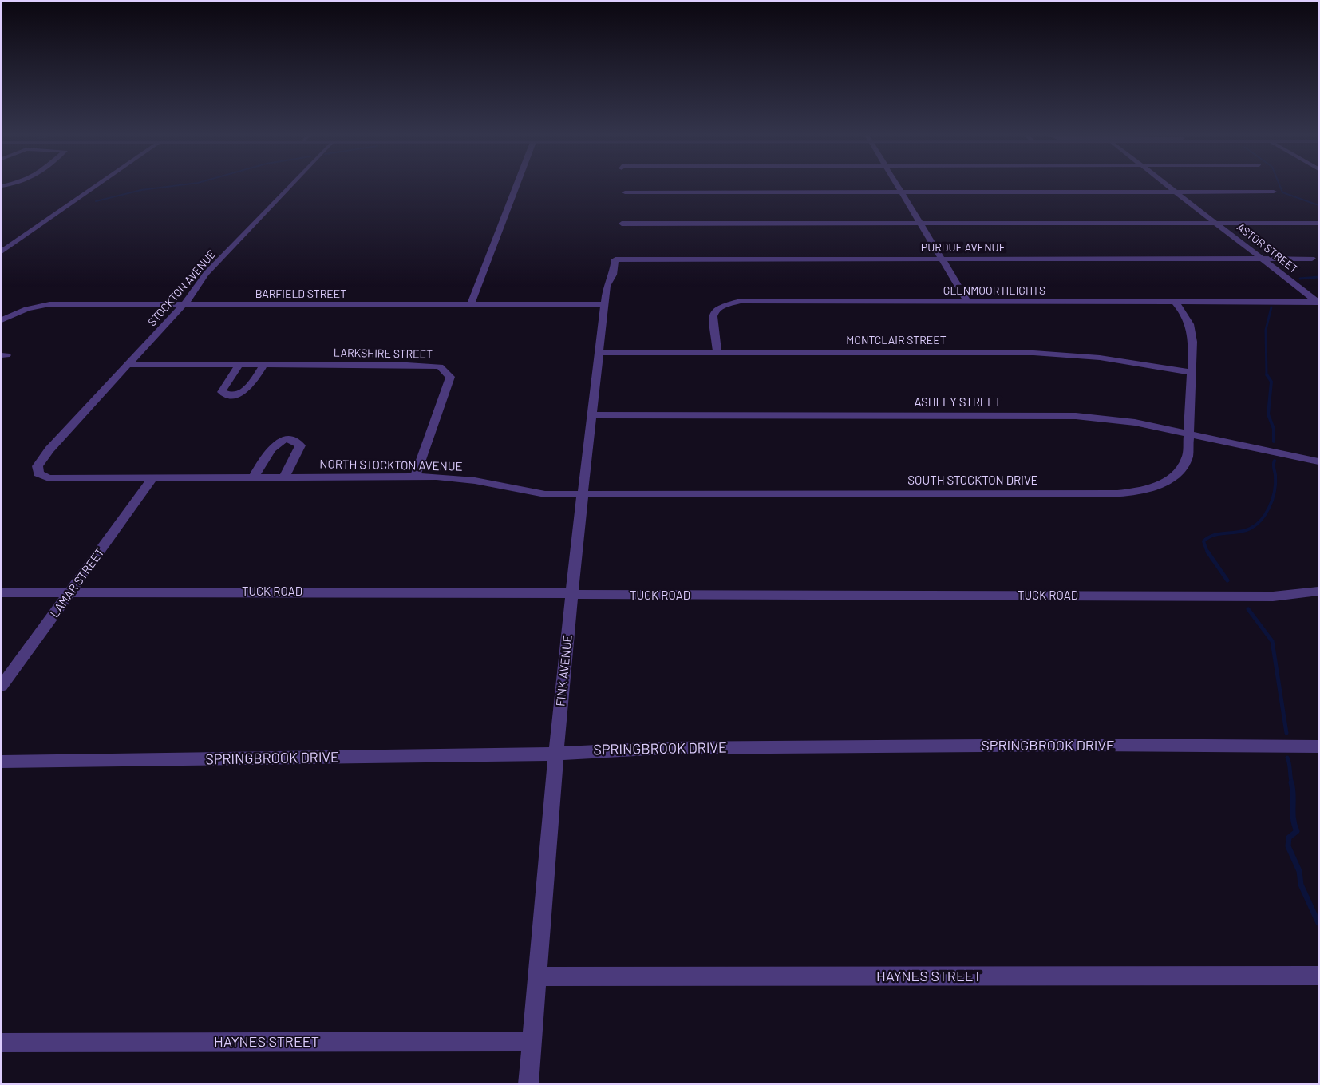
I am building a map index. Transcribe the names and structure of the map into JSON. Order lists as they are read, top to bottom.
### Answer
{
  "streets": {
    "street": [
      "PURDUE AVENUE",
      "ASTOR STREET",
      "STOCKTON AVENUE",
      "GLENMOOR HEIGHTS",
      "BARFIELD STREET",
      "MONTCLAIR STREET",
      "LARKSHIRE STREET",
      "ASHLEY STREET",
      "NORTH STOCKTON AVENUE",
      "SOUTH STOCKTON DRIVE",
      "LAMAR STREET",
      "TUCK ROAD",
      "FINK AVENUE",
      "SPRINGBROOK DRIVE",
      "HAYNES STREET"
    ]
  },
  "crossings": [
    ["PURDUE AVENUE", "ASTOR STREET"],
    ["PURDUE AVENUE", "FINK AVENUE"],
    ["ASTOR STREET", "GLENMOOR HEIGHTS"],
    ["STOCKTON AVENUE", "BARFIELD STREET"],
    ["STOCKTON AVENUE", "LARKSHIRE STREET"],
    ["STOCKTON AVENUE", "NORTH STOCKTON AVENUE"],
    ["GLENMOOR HEIGHTS", "MONTCLAIR STREET"],
    ["GLENMOOR HEIGHTS", "SOUTH STOCKTON DRIVE"],
    ["BARFIELD STREET", "FINK AVENUE"],
    ["MONTCLAIR STREET", "SOUTH STOCKTON DRIVE"],
    ["MONTCLAIR STREET", "FINK AVENUE"],
    ["LARKSHIRE STREET", "NORTH STOCKTON AVENUE"],
    ["ASHLEY STREET", "SOUTH STOCKTON DRIVE"],
    ["ASHLEY STREET", "FINK AVENUE"],
    ["NORTH STOCKTON AVENUE", "SOUTH STOCKTON DRIVE"],
    ["NORTH STOCKTON AVENUE", "LAMAR STREET"],
    ["NORTH STOCKTON AVENUE", "FINK AVENUE"],
    ["SOUTH STOCKTON DRIVE", "FINK AVENUE"],
    ["LAMAR STREET", "TUCK ROAD"],
    ["TUCK ROAD", "FINK AVENUE"],
    ["FINK AVENUE", "SPRINGBROOK DRIVE"],
    ["FINK AVENUE", "HAYNES STREET"]
  ]
}
